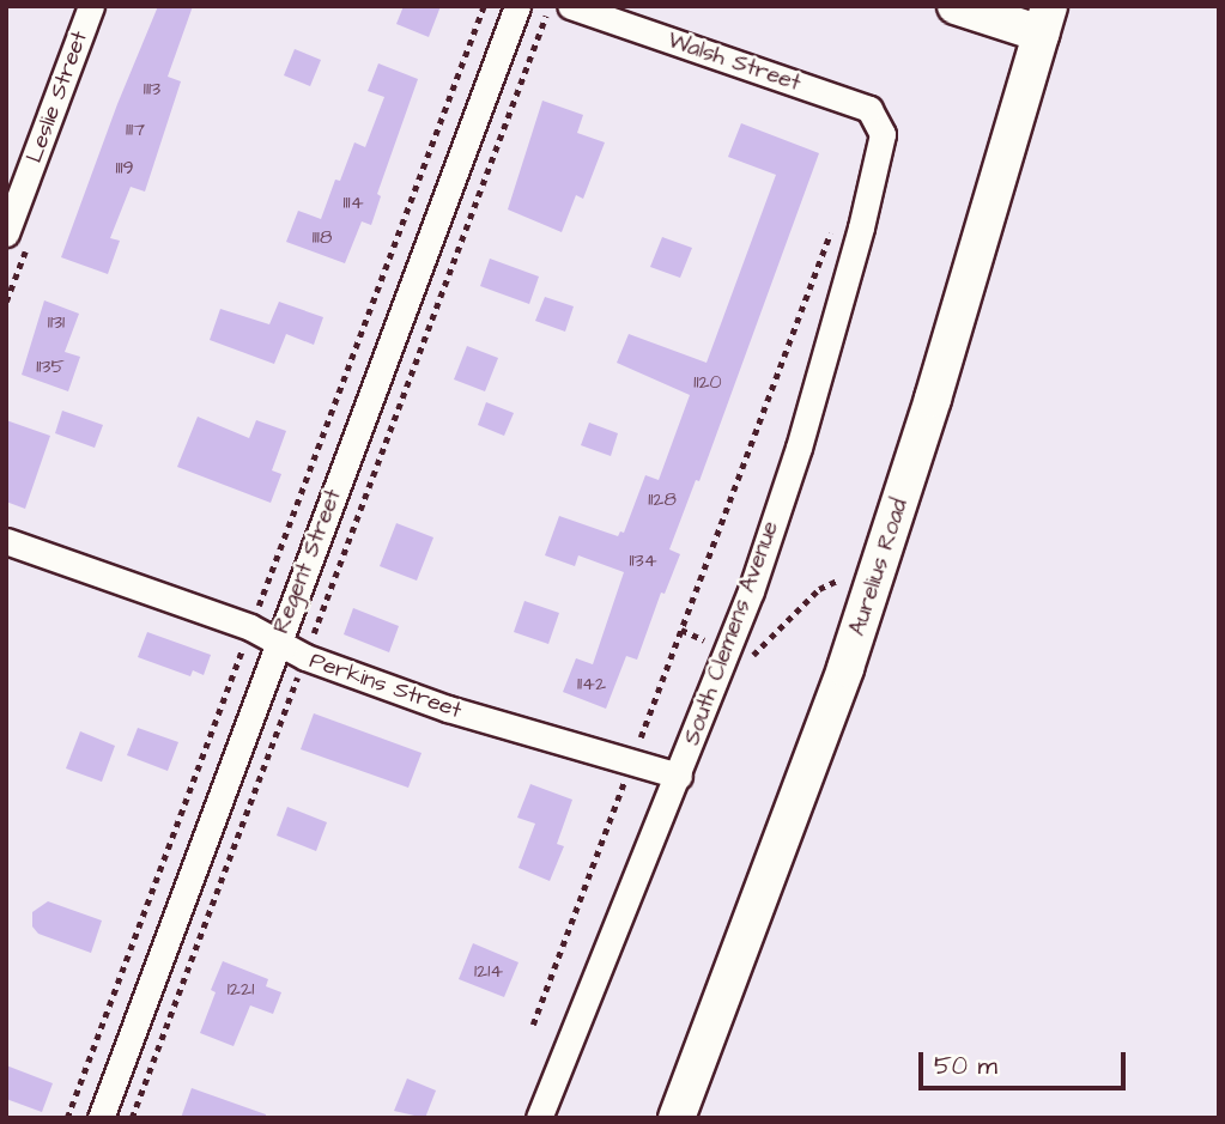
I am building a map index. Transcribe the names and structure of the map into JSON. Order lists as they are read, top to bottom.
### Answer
{
  "streets": {
    "street": [
      "Walsh Street",
      "Leslie Street",
      "Regent Street",
      "Aurelius Road",
      "South Clemens Avenue",
      "Perkins Street"
    ]
  },
  "crossings": [
    ["Walsh Street", "South Clemens Avenue"],
    ["Regent Street", "Perkins Street"],
    ["South Clemens Avenue", "Perkins Street"]
  ],
  "house_numbers": [
    "1113",
    "1117",
    "1119",
    "1114",
    "1118",
    "1131",
    "1135",
    "1120",
    "1128",
    "1134",
    "1142",
    "1214",
    "1221"
  ],
  "scale_bar": "50 m"
}
